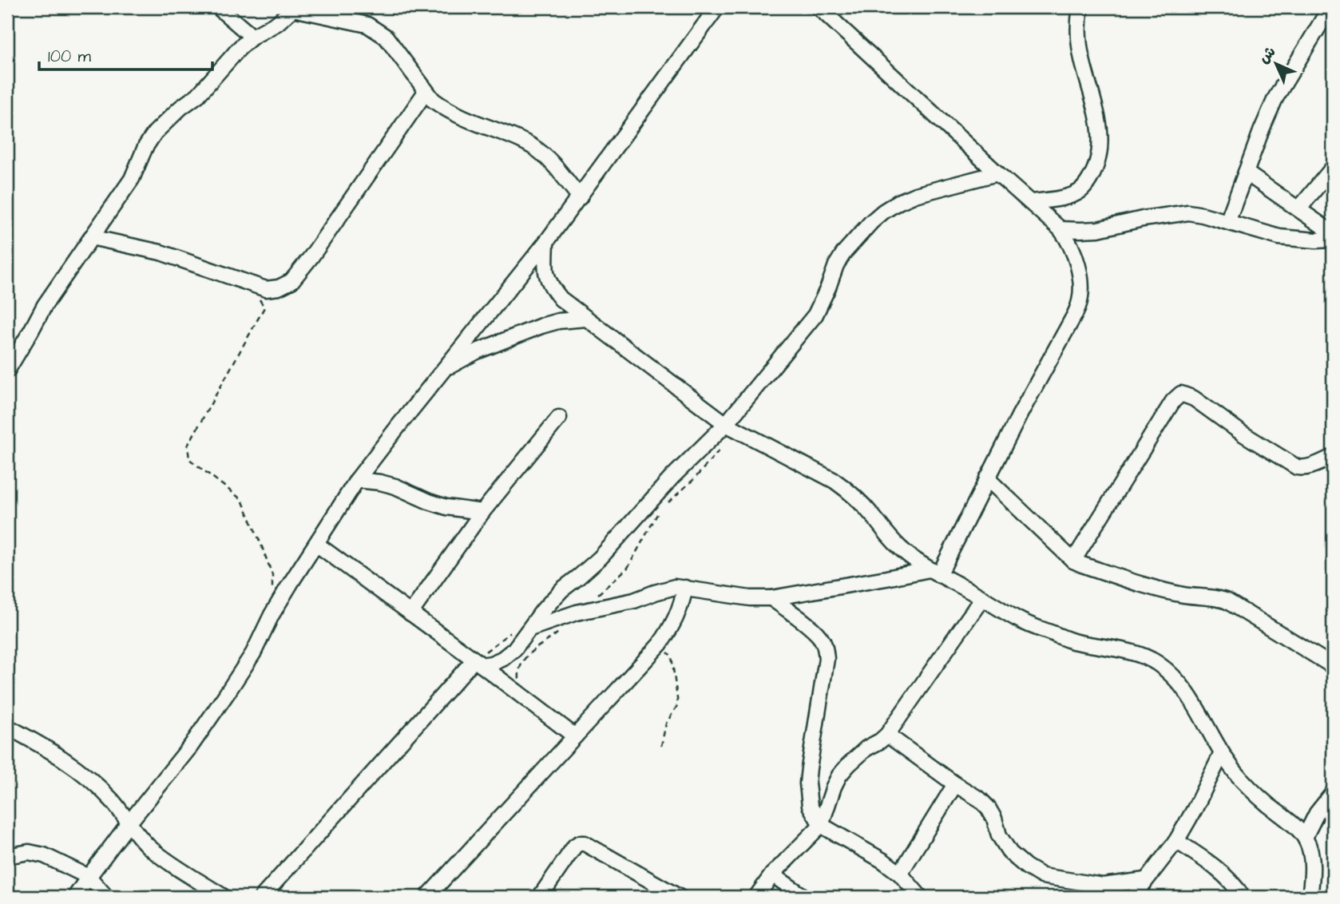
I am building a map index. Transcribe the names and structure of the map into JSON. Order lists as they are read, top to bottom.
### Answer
{
  "scale_bar": "100 m",
  "north": "top left"
}
